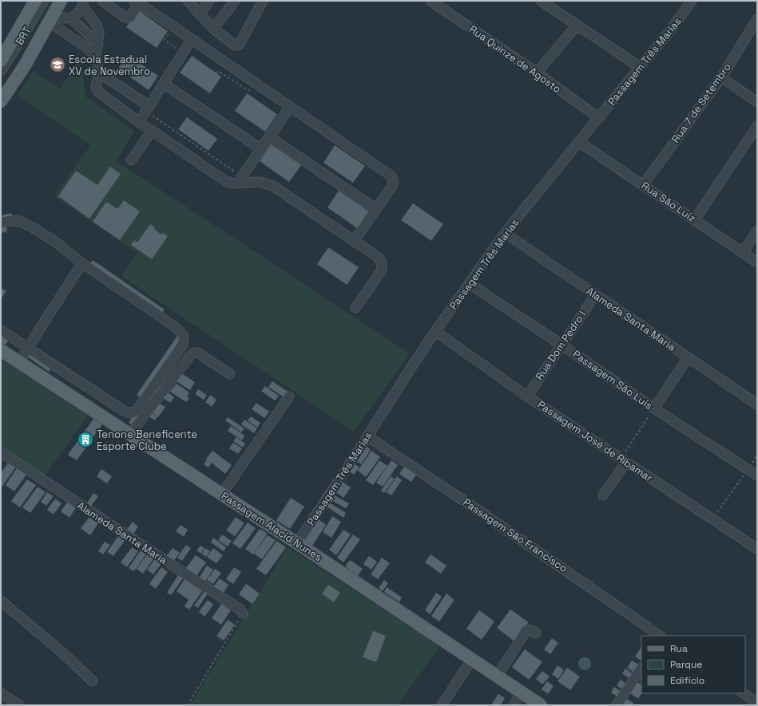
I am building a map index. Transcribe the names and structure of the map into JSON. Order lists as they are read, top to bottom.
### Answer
{
  "streets": {
    "main road": ["Passagem Alacid Nunes"],
    "street": [
      "BRT",
      "Rua Quinze de Agosto",
      "Passagem Três Marias",
      "Rua 7 de Setembro",
      "Rua São Luíz",
      "Alameda Santa Maria",
      "Rua Dom Pedro I",
      "Passagem São Luís",
      "Passagem José de Ribamar",
      "Passagem São Francisco"
    ]
  },
  "crossings": [
    ["Rua Quinze de Agosto", "Passagem Três Marias"],
    ["Passagem Três Marias", "Rua São Luíz"],
    ["Passagem Três Marias", "Alameda Santa Maria"],
    ["Passagem Três Marias", "Passagem São Luís"],
    ["Passagem Três Marias", "Passagem José de Ribamar"],
    ["Passagem Três Marias", "Passagem Alacid Nunes"],
    ["Passagem Três Marias", "Passagem São Francisco"],
    ["Rua 7 de Setembro", "Rua São Luíz"],
    ["Alameda Santa Maria", "Rua Dom Pedro I"],
    ["Rua Dom Pedro I", "Passagem São Luís"],
    ["Rua Dom Pedro I", "Passagem José de Ribamar"]
  ],
  "places": {
    "school or university": ["Escola Estadual XV de Novembro"],
    "building": ["Tenone Beneficente Esporte Clube"]
  },
  "legend": ["Rua", "Parque", "Edifício"]
}
